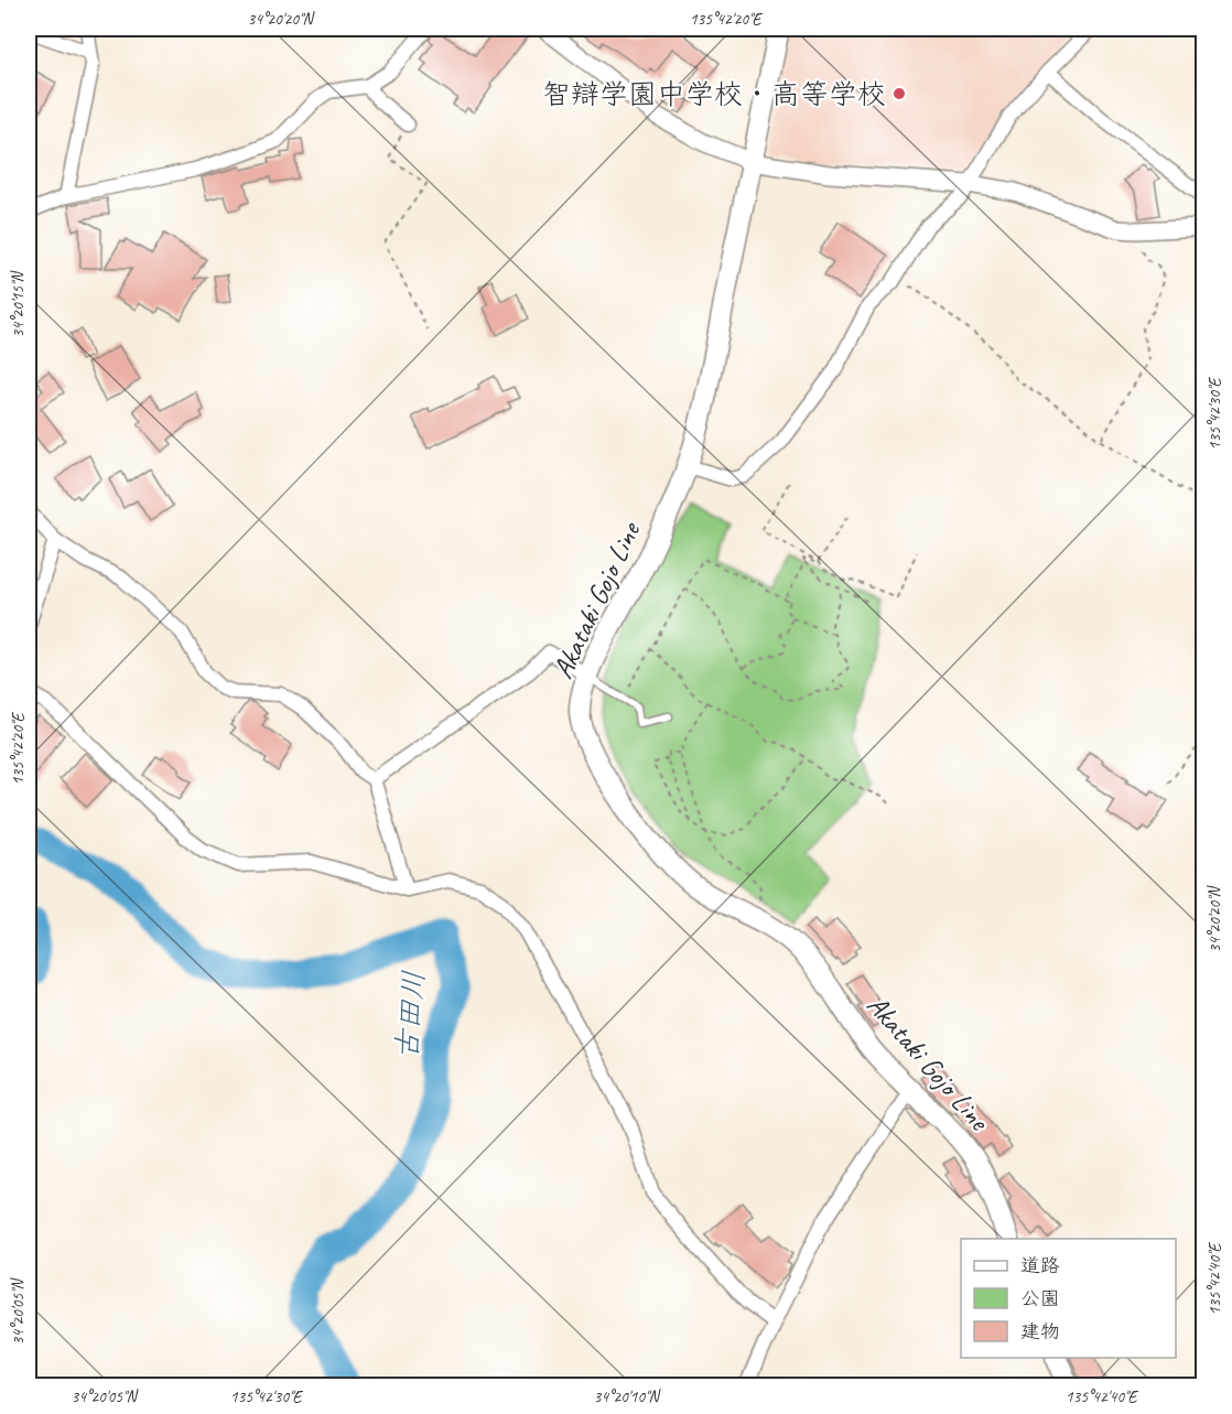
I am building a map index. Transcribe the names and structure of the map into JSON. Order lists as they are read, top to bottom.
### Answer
{
  "streets": {
    "main road": ["Akataki Gojo Line"]
  },
  "water": ["古田川"],
  "places": ["智辯学園中学校・高等学校"],
  "legend": ["道路", "公園", "建物"],
  "coordinates": [
    "34°20'20\"N",
    "135°42'20\"E",
    "34°20'15\"N",
    "135°42'30\"E",
    "135°42'40\"E",
    "34°20'05\"N",
    "34°20'10\"N"
  ]
}
